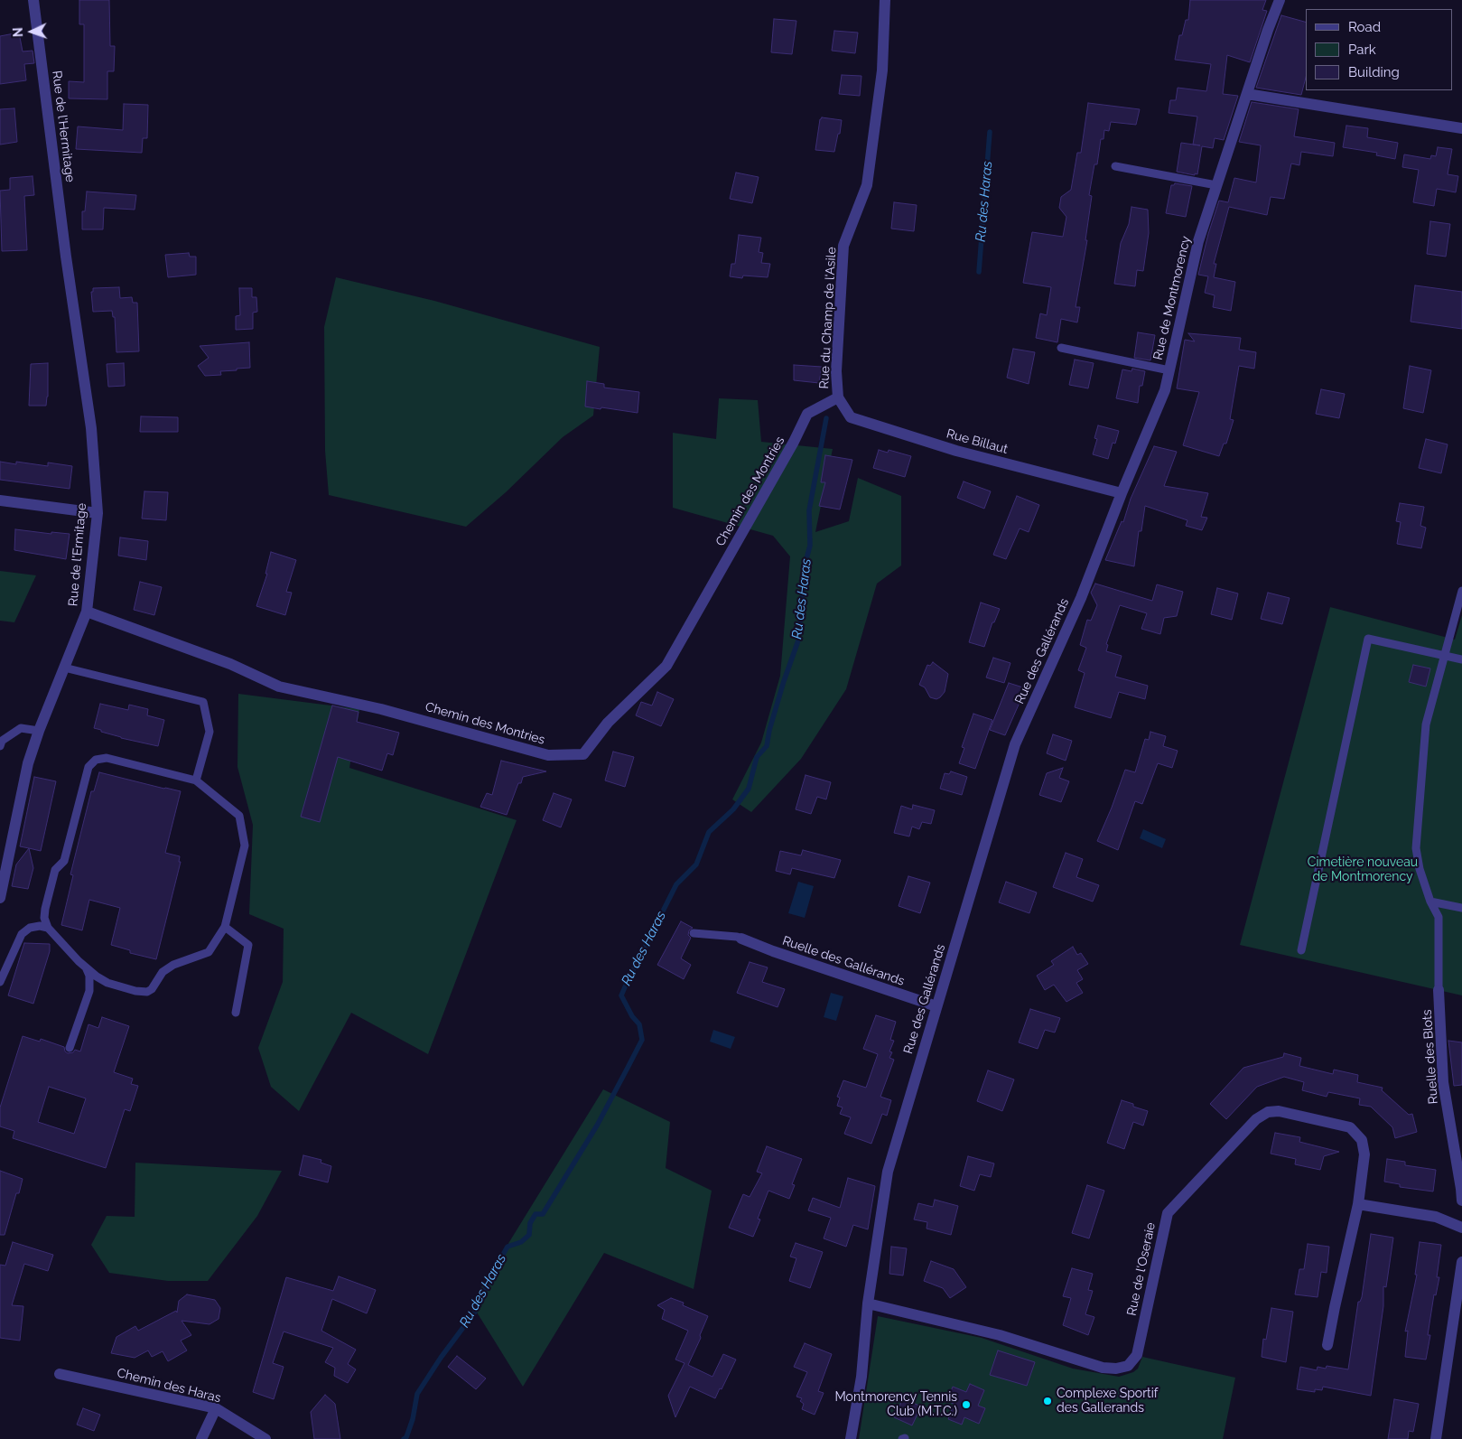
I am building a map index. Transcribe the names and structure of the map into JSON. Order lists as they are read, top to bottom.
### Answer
{
  "streets": {
    "street": [
      "Rue de l'Hermitage",
      "Rue de Montmorency",
      "Rue du Champ de l'Asile",
      "Rue Billaut",
      "Chemin des Montries",
      "Rue de l'Ermitage",
      "Rue des Gallérands",
      "Ruelle des Gallérands",
      "Ruelle des Blots",
      "Rue de l'Oseraie",
      "Chemin des Haras"
    ]
  },
  "crossings": [
    ["Rue de l'Hermitage", "Rue de l'Ermitage"],
    ["Rue de Montmorency", "Rue Billaut"],
    ["Rue de Montmorency", "Rue des Gallérands"],
    ["Rue du Champ de l'Asile", "Rue Billaut"],
    ["Rue du Champ de l'Asile", "Chemin des Montries"],
    ["Rue Billaut", "Chemin des Montries"],
    ["Chemin des Montries", "Rue de l'Ermitage"],
    ["Rue des Gallérands", "Ruelle des Gallérands"],
    ["Rue des Gallérands", "Rue de l'Oseraie"]
  ],
  "water": ["Ru des Haras"],
  "parks": ["Cimetière nouveau de Montmorency"],
  "places": ["Complexe Sportif des Gallerands", "Montmorency Tennis Club (M.T.C.)"],
  "legend": ["Road", "Park", "Building"],
  "north": "left"
}
